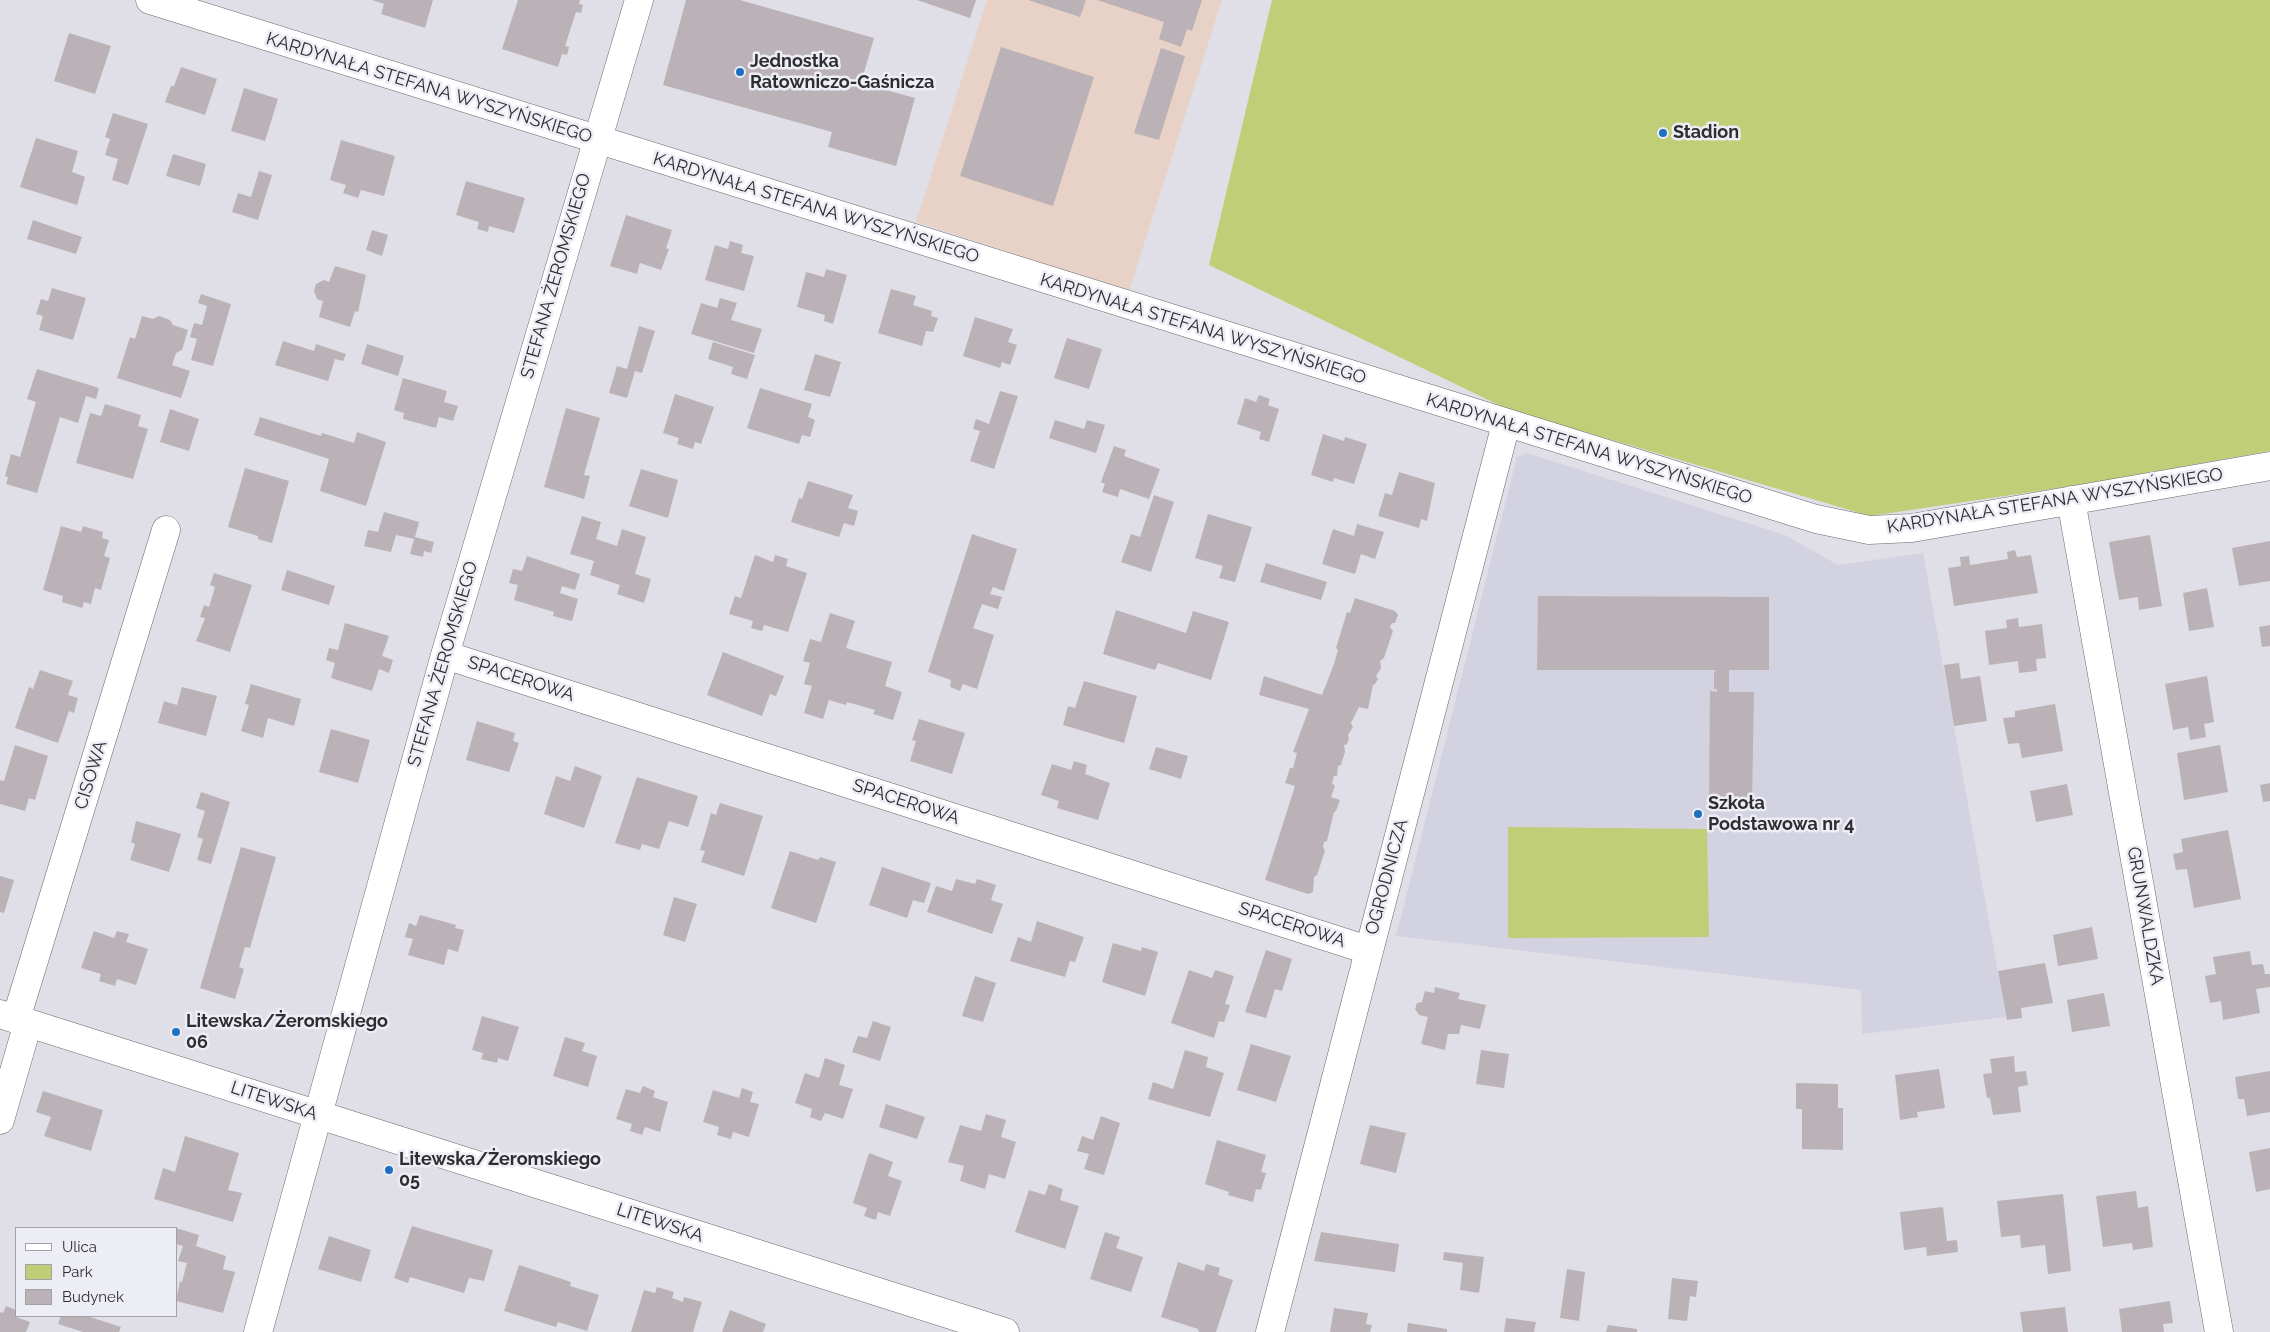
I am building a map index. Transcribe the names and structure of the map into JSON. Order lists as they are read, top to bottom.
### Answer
{
  "streets": {
    "street": [
      "KARDYNAŁA STEFANA WYSZYŃSKIEGO",
      "STEFANA ŻEROMSKIEGO",
      "SPACEROWA",
      "CISOWA",
      "OGRODNICZA",
      "GRUNWALDZKA",
      "LITEWSKA"
    ]
  },
  "crossings": [
    ["KARDYNAŁA STEFANA WYSZYŃSKIEGO", "STEFANA ŻEROMSKIEGO"],
    ["KARDYNAŁA STEFANA WYSZYŃSKIEGO", "OGRODNICZA"],
    ["KARDYNAŁA STEFANA WYSZYŃSKIEGO", "GRUNWALDZKA"],
    ["STEFANA ŻEROMSKIEGO", "SPACEROWA"],
    ["STEFANA ŻEROMSKIEGO", "LITEWSKA"],
    ["SPACEROWA", "OGRODNICZA"],
    ["CISOWA", "LITEWSKA"]
  ],
  "places": [
    "Jednostka Ratowniczo-Gaśnicza",
    "Stadion",
    "Szkoła Podstawowa nr 4",
    "Litewska/Żeromskiego 06",
    "Litewska/Żeromskiego 05"
  ],
  "legend": ["Ulica", "Park", "Budynek"]
}
